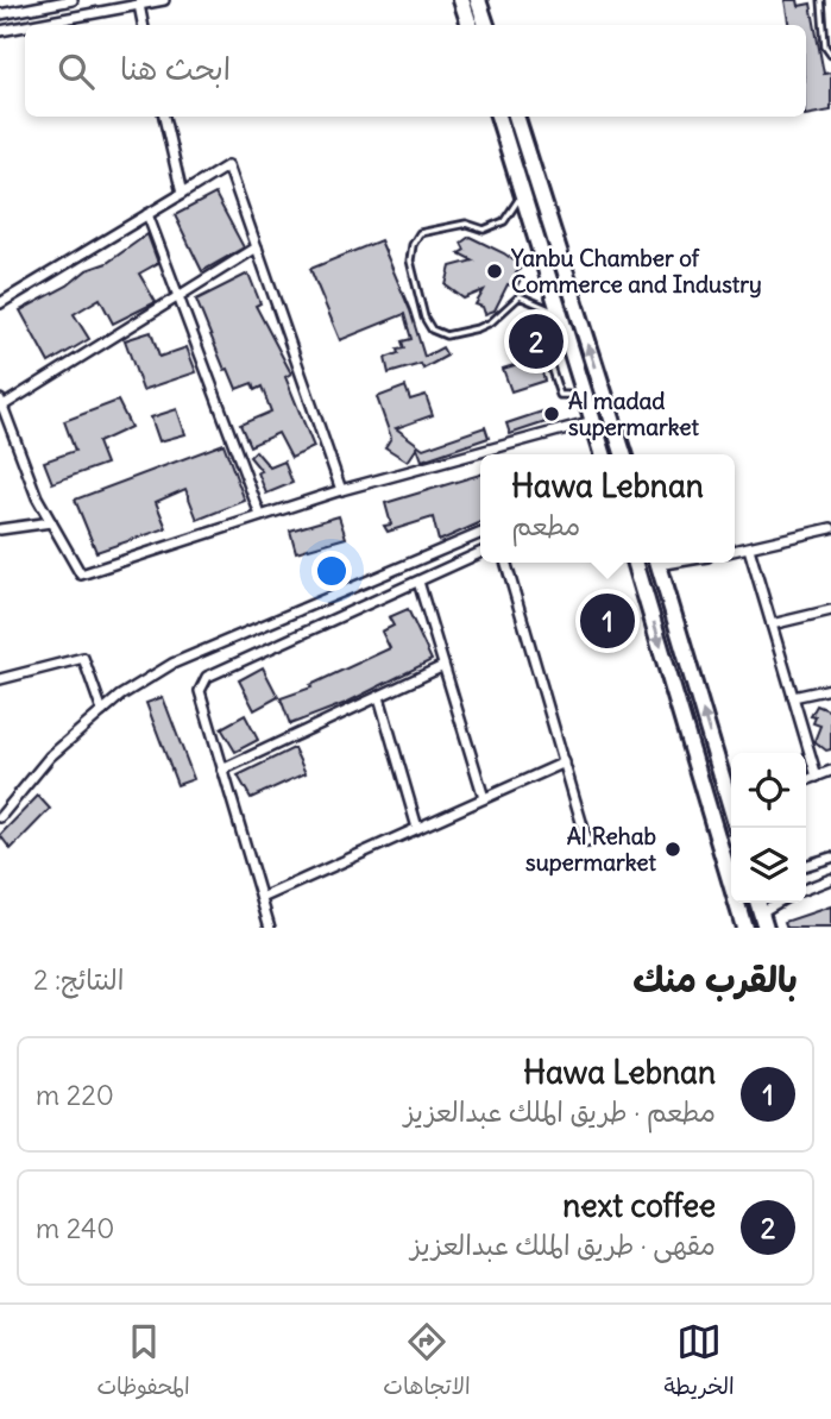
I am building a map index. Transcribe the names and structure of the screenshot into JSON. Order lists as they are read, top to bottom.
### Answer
{
  "places": ["Yanbu Chamber of Commerce and Industry", "Al madad supermarket", "Al Rehab supermarket"],
  "page": {
    "search": "ابحث هنا",
    "pins": ["2", "1"],
    "popup": ["Hawa Lebnan", "مطعم"],
    "heading": ["بالقرب منك", "النتائج: 2"],
    "list": [
      {
        "mark": "1",
        "name": "Hawa Lebnan",
        "note": "مطعم · طريق الملك عبدالعزيز",
        "value": "220 m"
      },
      {
        "mark": "2",
        "name": "next coffee",
        "note": "مقهى · طريق الملك عبدالعزيز",
        "value": "240 m"
      }
    ],
    "nav": ["الخريطة", "الاتجاهات", "المحفوظات"]
  }
}
